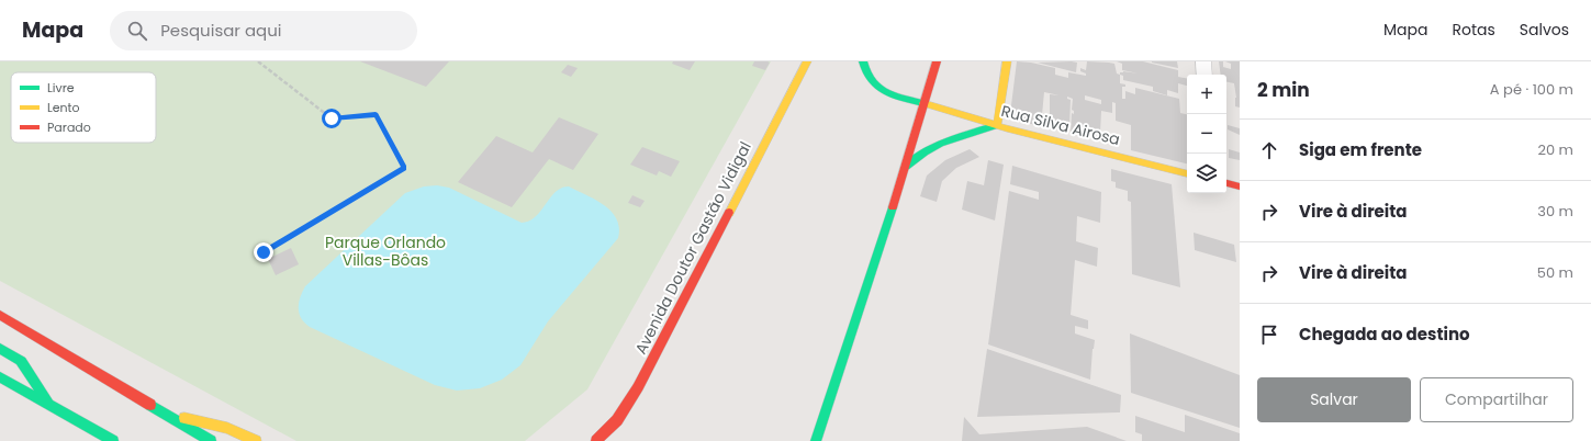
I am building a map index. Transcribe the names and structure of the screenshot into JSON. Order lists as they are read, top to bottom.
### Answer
{
  "streets": {
    "main road": ["Rua Silva Airosa", "Avenida Doutor Gastão Vidigal"]
  },
  "parks": ["Parque Orlando Villas-Bôas"],
  "legend": ["Livre", "Lento", "Parado"],
  "page": {
    "header": "Mapa",
    "search": "Pesquisar aqui",
    "nav": ["Mapa", "Rotas", "Salvos"],
    "heading": ["2 min", "A pé · 100 m"],
    "map_buttons": ["+", "−"],
    "list": [
      ["Siga em frente", "20 m"],
      ["Vire à direita", "30 m"],
      ["Vire à direita", "50 m"],
      "Chegada ao destino"
    ],
    "buttons": ["Salvar", "Compartilhar"]
  }
}
